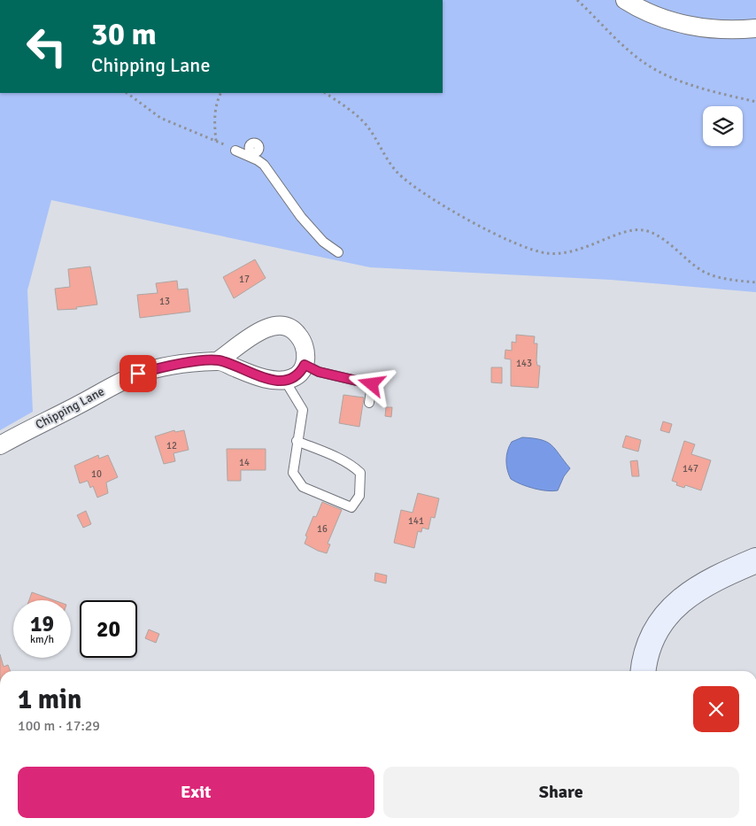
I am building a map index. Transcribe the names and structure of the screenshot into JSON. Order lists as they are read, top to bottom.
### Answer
{
  "streets": {
    "street": ["Chipping Lane"]
  },
  "house_numbers": [
    "17",
    "13",
    "143",
    "12",
    "14",
    "147",
    "10",
    "141",
    "16"
  ],
  "page": {
    "turn": ["30 m", "Chipping Lane"],
    "speed": "19 km/h",
    "limit": "20",
    "heading": ["1 min", "100 m · 17:29"],
    "buttons": ["Exit", "Share"]
  }
}
